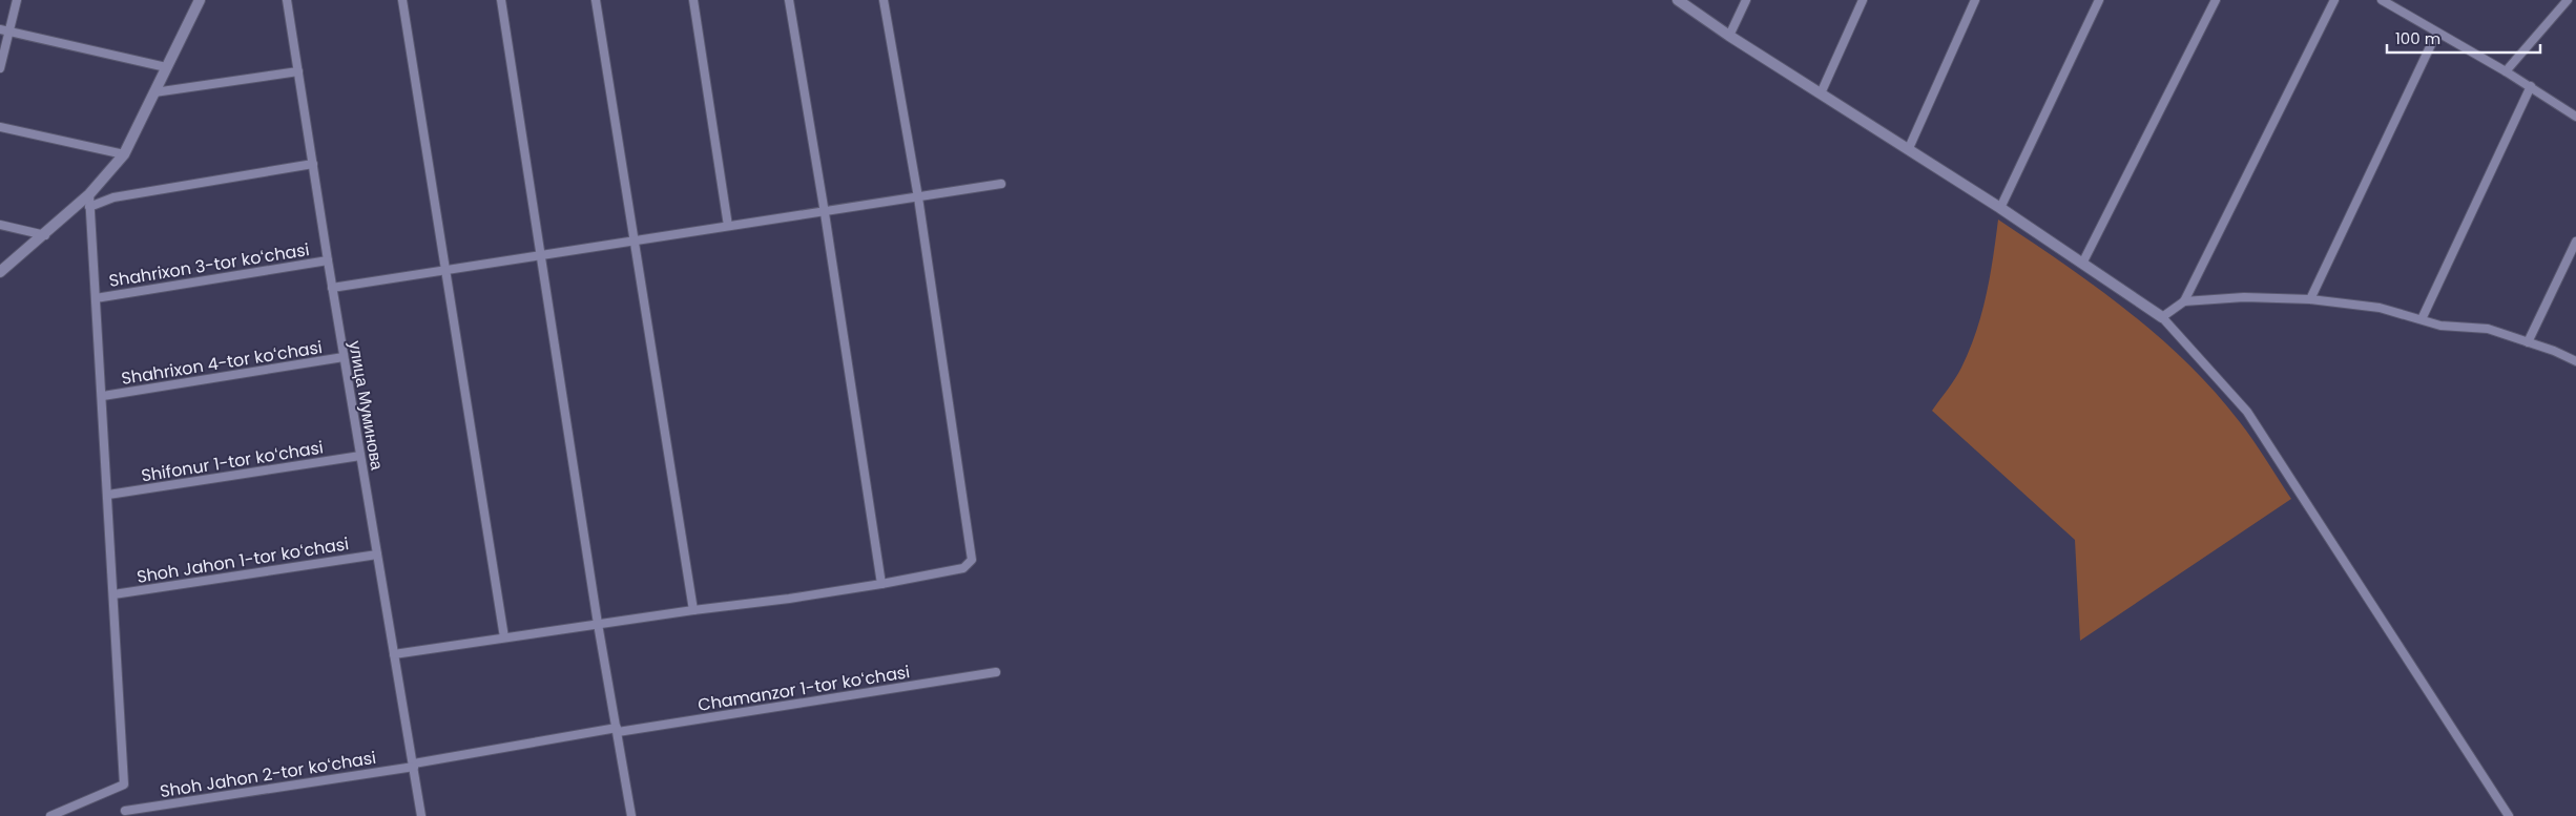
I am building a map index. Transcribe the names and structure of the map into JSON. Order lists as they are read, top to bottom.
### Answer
{
  "streets": {
    "street": [
      "Shahrixon 3-tor koʻchasi",
      "Shahrixon 4-tor koʻchasi",
      "улица Муминова",
      "Shifonur 1-tor koʻchasi",
      "Shoh Jahon 1-tor koʻchasi",
      "Chamanzor 1-tor koʻchasi",
      "Shoh Jahon 2-tor koʻchasi"
    ]
  },
  "crossings": [
    ["Shahrixon 3-tor koʻchasi", "улица Муминова"],
    ["Shahrixon 4-tor koʻchasi", "улица Муминова"],
    ["улица Муминова", "Shifonur 1-tor koʻchasi"],
    ["улица Муминова", "Shoh Jahon 1-tor koʻchasi"],
    ["улица Муминова", "Chamanzor 1-tor koʻchasi"],
    ["улица Муминова", "Shoh Jahon 2-tor koʻchasi"],
    ["Chamanzor 1-tor koʻchasi", "Shoh Jahon 2-tor koʻchasi"]
  ],
  "scale_bar": "100 m"
}
